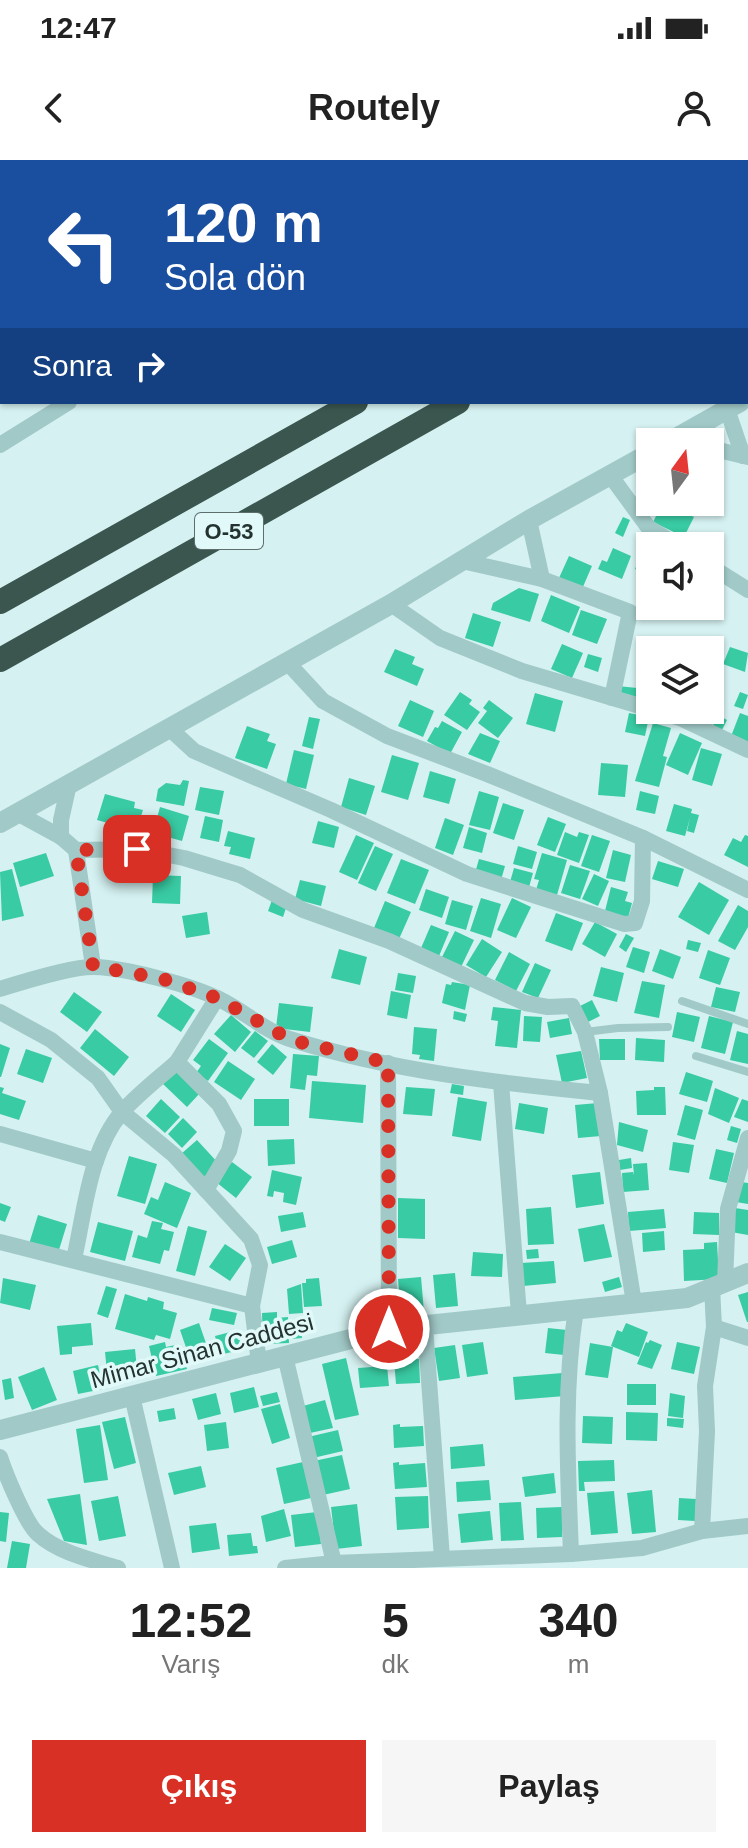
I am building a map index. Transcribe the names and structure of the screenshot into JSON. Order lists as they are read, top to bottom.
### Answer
{
  "streets": {
    "highway": ["O-53"],
    "street": ["Mimar Sinan Caddesi"]
  },
  "north": "top",
  "page": {
    "status": "12:47",
    "header": "Routely",
    "turn": ["120 m", "Sola dön"],
    "then": "Sonra",
    "eta": [
      "12:52",
      "Varış",
      "5",
      "dk",
      "340",
      "m"
    ],
    "buttons": ["Çıkış", "Paylaş"]
  }
}
